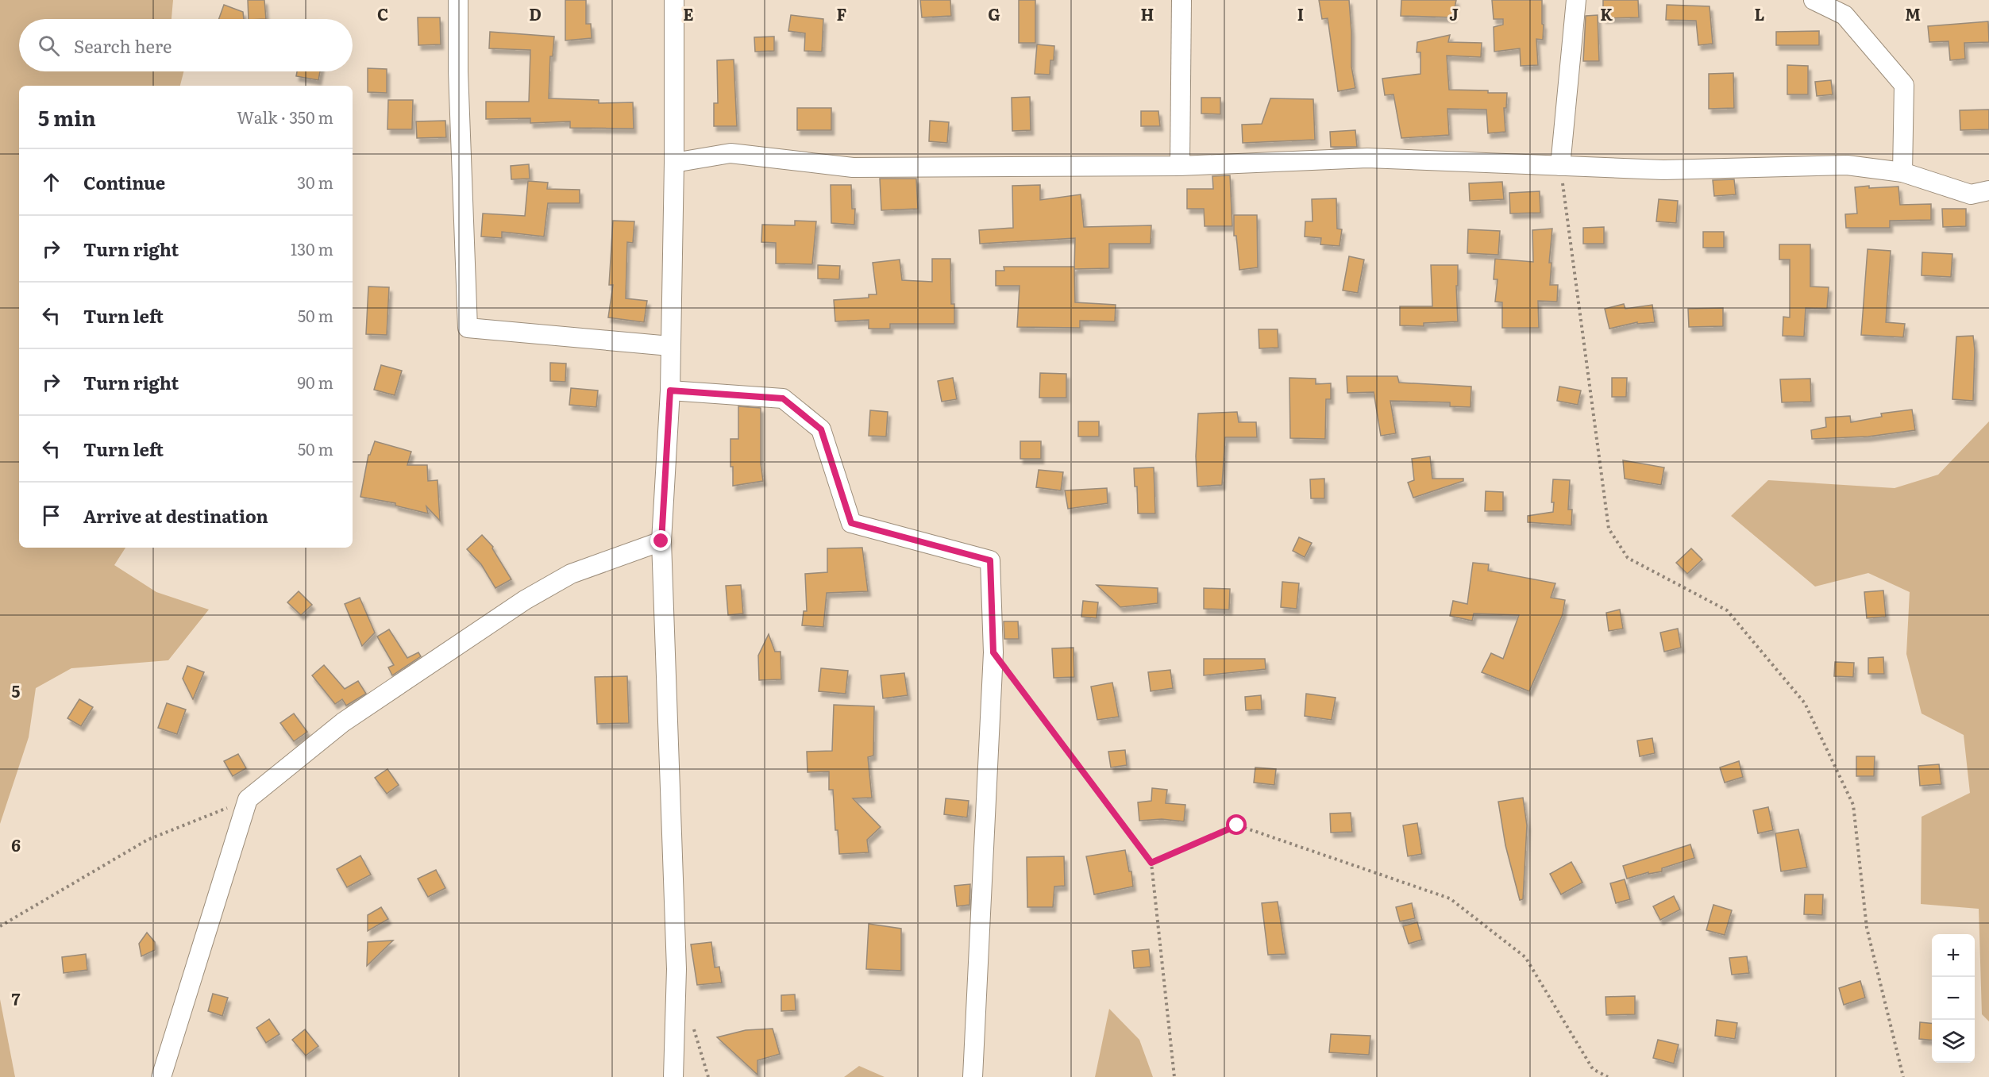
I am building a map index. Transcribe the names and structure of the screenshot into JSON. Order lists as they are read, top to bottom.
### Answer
{
  "page": {
    "search": "Search here",
    "heading": ["5 min", "Walk · 350 m"],
    "list": [
      ["Continue", "30 m"],
      ["Turn right", "130 m"],
      ["Turn left", "50 m"],
      ["Turn right", "90 m"],
      ["Turn left", "50 m"],
      "Arrive at destination"
    ],
    "map_buttons": ["+", "−"]
  },
  "grid": {
    "columns": [
      "C",
      "D",
      "E",
      "F",
      "G",
      "H",
      "I",
      "J",
      "K",
      "L",
      "M"
    ],
    "rows": ["5", "6", "7"]
  }
}
